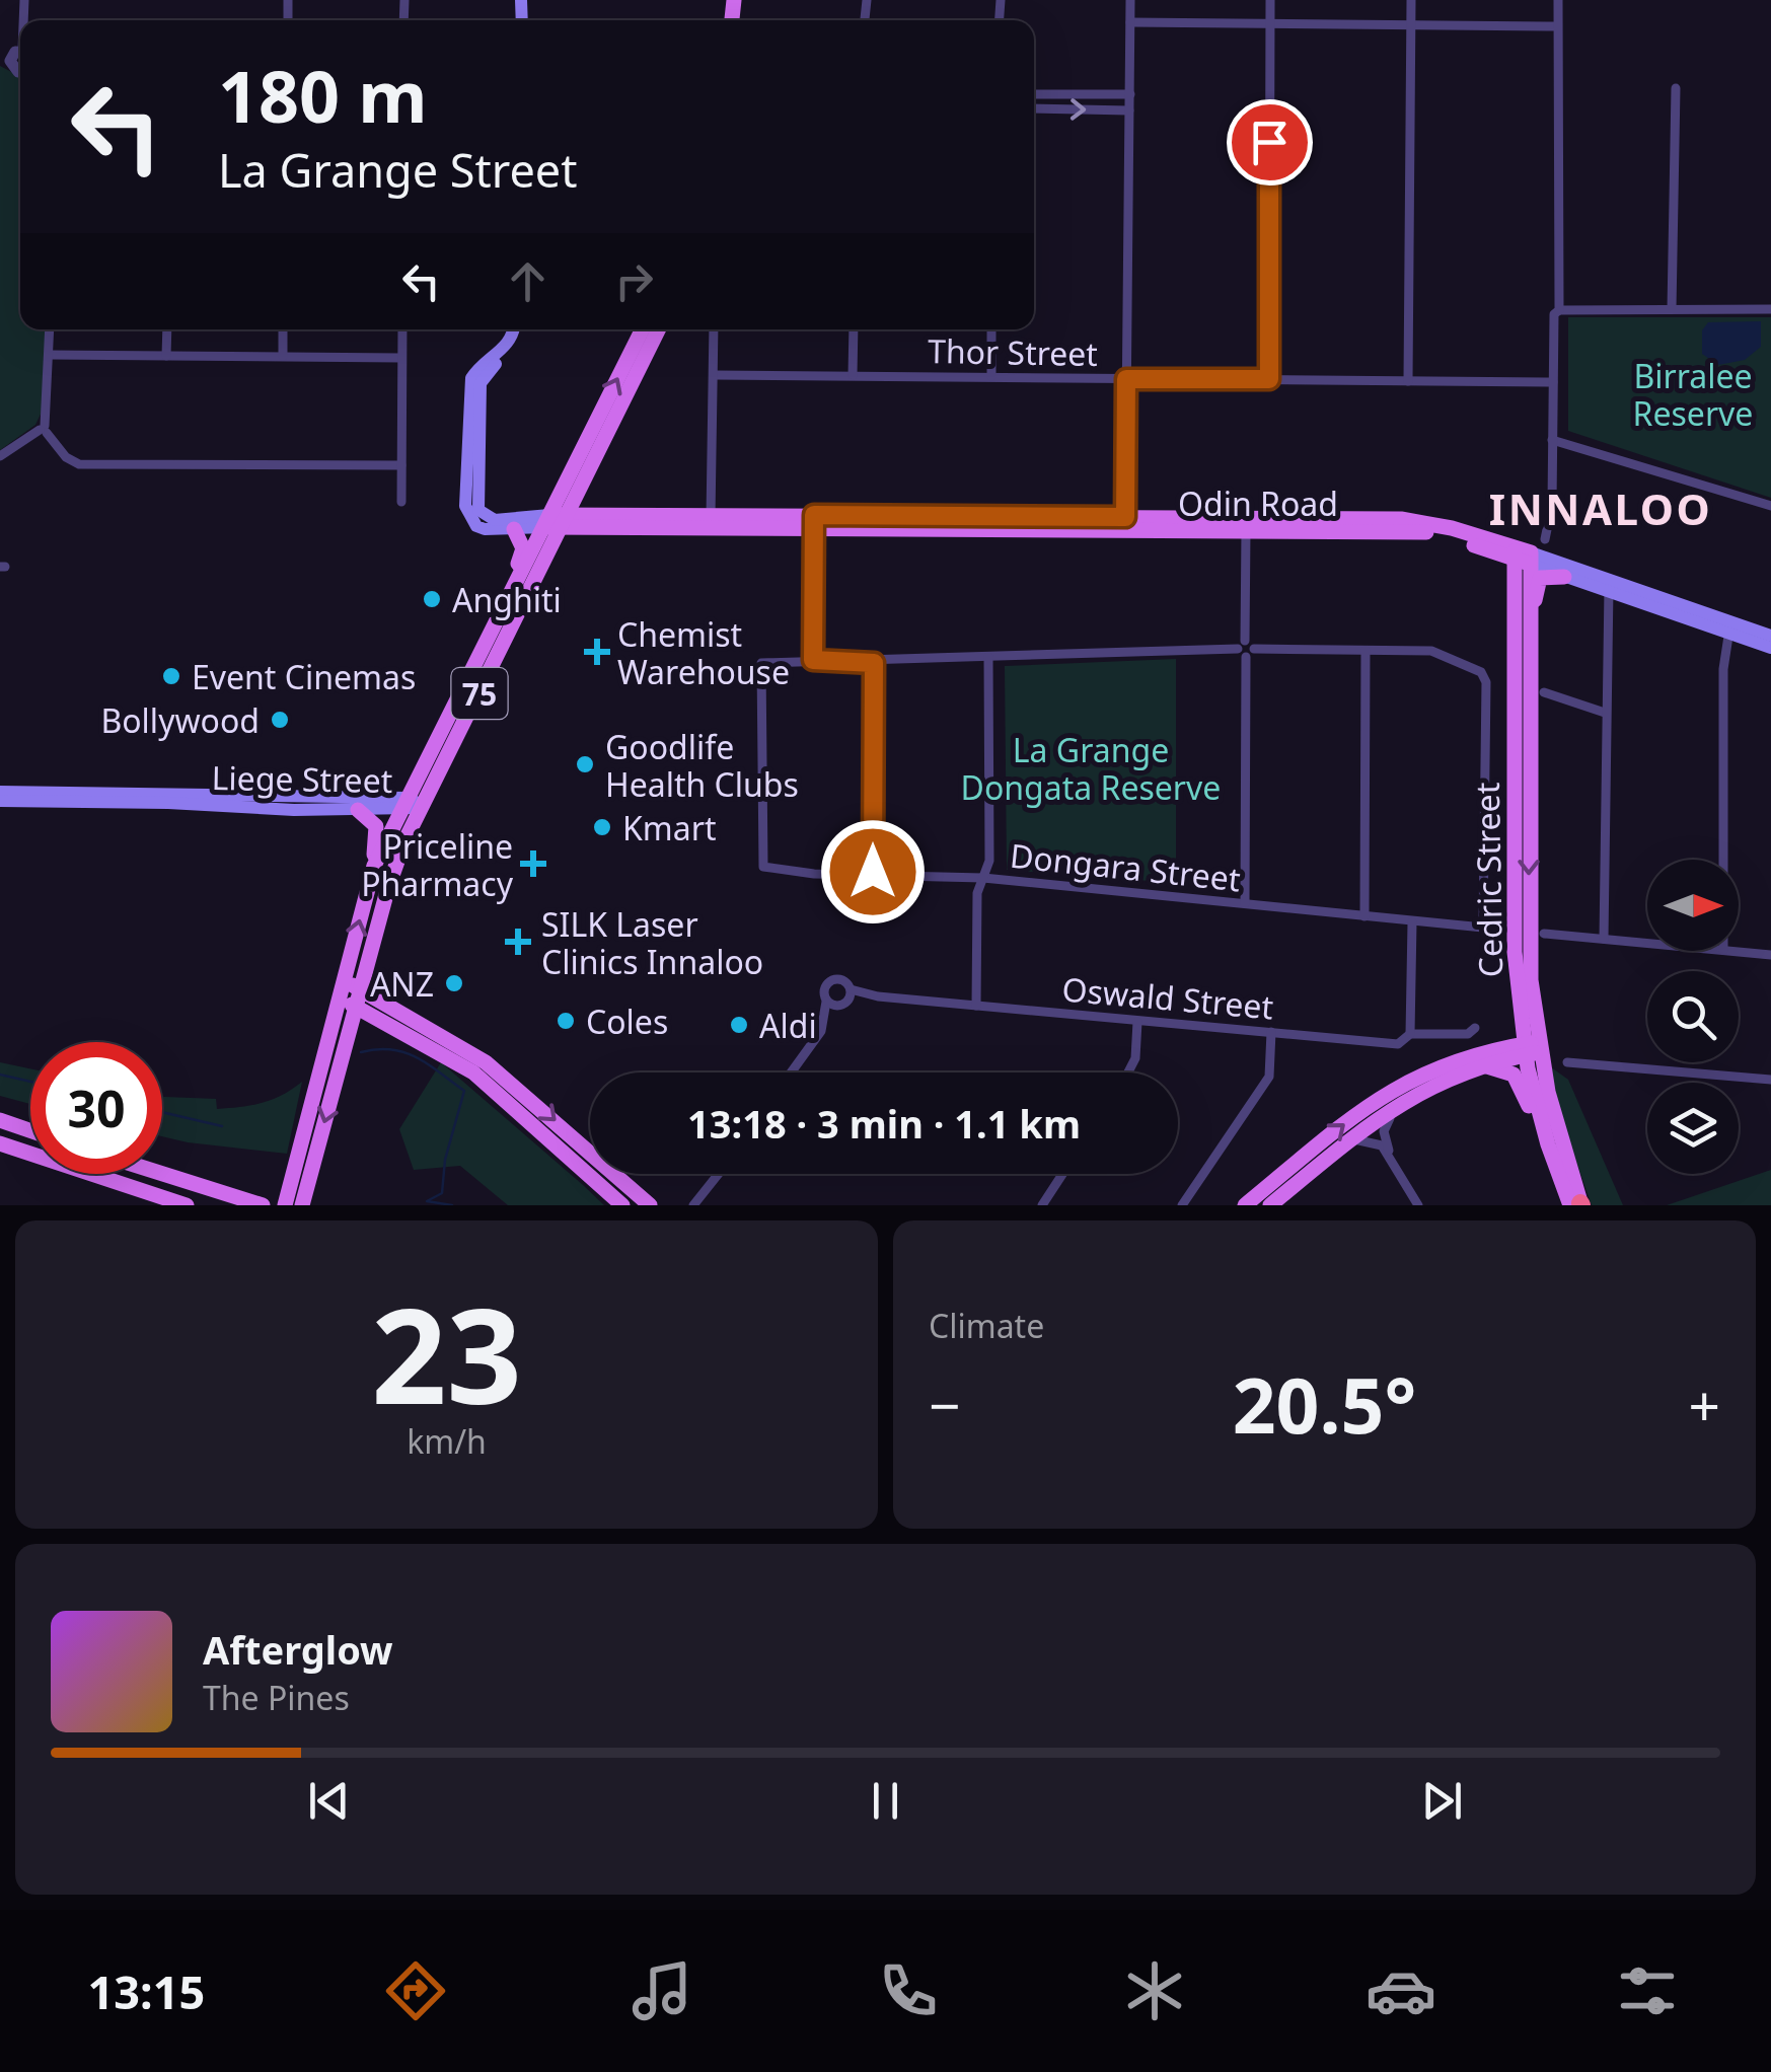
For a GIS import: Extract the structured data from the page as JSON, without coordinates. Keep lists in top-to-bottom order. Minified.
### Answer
{"streets":{"main road":["Odin Road","75","Liege Street","Cedric Street"],"street":["Thor Street","Dongara Street","Oswald Street"]},"crossings":[["Odin Road","75"],["Odin Road","Cedric Street"],["75","Liege Street"]],"districts":["INNALOO"],"parks":["Birralee Reserve","La Grange Dongata Reserve"],"places":{"other":["Anghiti","Event Cinemas","Bollywood","Goodlife Health Clubs","Kmart","ANZ","Coles","Aldi"],"health":["Chemist Warehouse","Priceline Pharmacy","SILK Laser Clinics Innaloo"]},"north":"right","page":{"turn":["180 m","La Grange Street"],"limit":"30","trip":"13:18 · 3 min · 1.1 km","tile":[["23","km/h"],"Climate"],"heat":["−","20.5°","+"],"song":["Afterglow","The Pines"],"tabs":"13:15"}}
